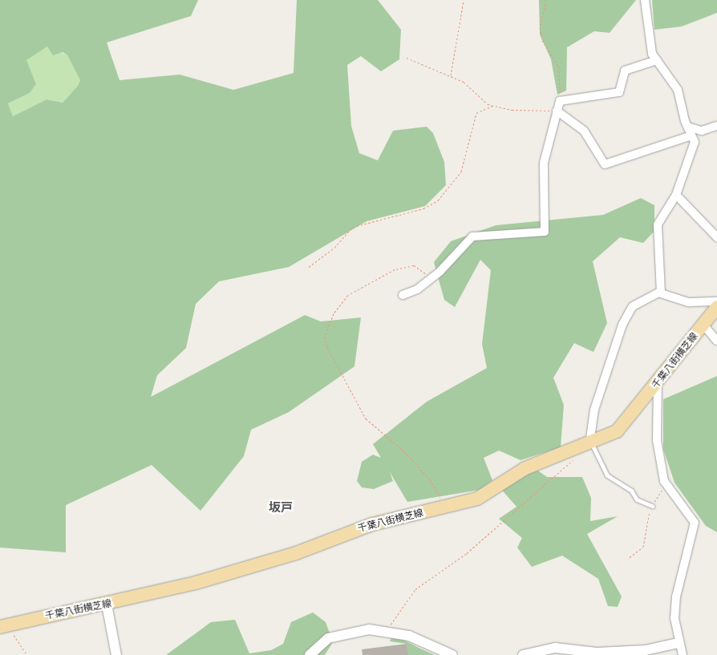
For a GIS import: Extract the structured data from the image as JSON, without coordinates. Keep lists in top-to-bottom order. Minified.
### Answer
{"streets":{"main road":["千葉八街横芝線"]},"districts":["坂戸"]}
